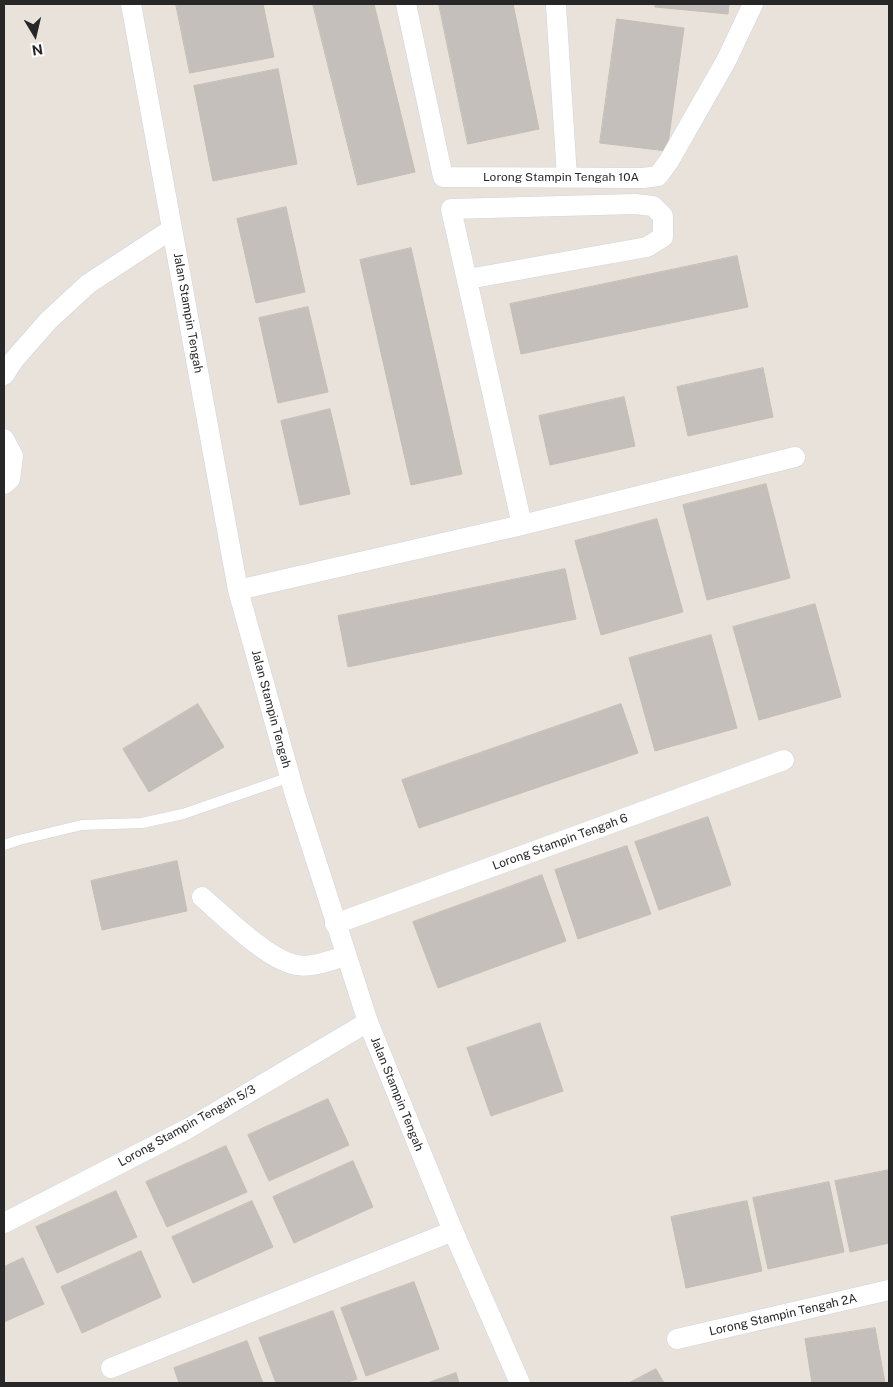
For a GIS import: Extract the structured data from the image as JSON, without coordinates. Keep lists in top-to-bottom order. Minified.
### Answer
{"streets":{"street":["Lorong Stampin Tengah 10A","Jalan Stampin Tengah","Lorong Stampin Tengah 6","Lorong Stampin Tengah 5/3","Lorong Stampin Tengah 2A"]},"crossings":[["Jalan Stampin Tengah","Lorong Stampin Tengah 6"],["Jalan Stampin Tengah","Lorong Stampin Tengah 5/3"]],"north":"bottom"}
